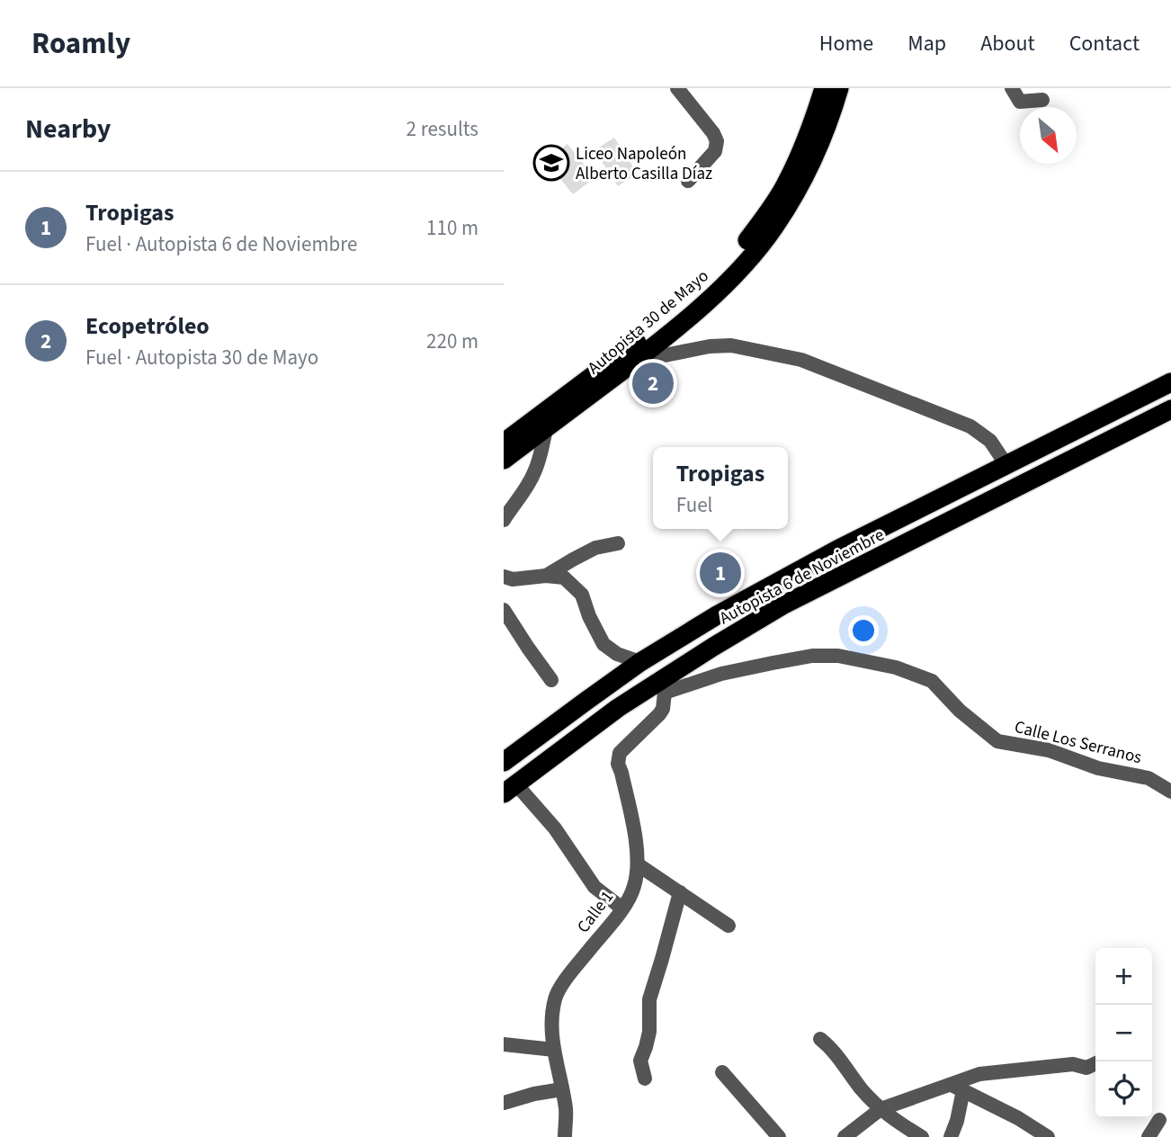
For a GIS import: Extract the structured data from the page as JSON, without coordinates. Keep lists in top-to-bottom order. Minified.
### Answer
{"streets":{"highway":["Autopista 30 de Mayo","Autopista 6 de Noviembre"],"street":["Calle Los Serranos","Calle 1"]},"crossings":[["Autopista 6 de Noviembre","Calle Los Serranos"],["Autopista 6 de Noviembre","Calle 1"],["Calle Los Serranos","Calle 1"]],"places":{"school or university":["Liceo Napoleón Alberto Casilla Díaz"]},"north":"bottom right","page":{"header":"Roamly","nav":["Home","Map","About","Contact"],"heading":["Nearby","2 results"],"list":[{"mark":"1","name":"Tropigas","note":"Fuel · Autopista 6 de Noviembre","value":"110 m"},{"mark":"2","name":"Ecopetróleo","note":"Fuel · Autopista 30 de Mayo","value":"220 m"}],"pins":["2","1"],"popup":["Tropigas","Fuel"],"map_buttons":["+","−"]}}
